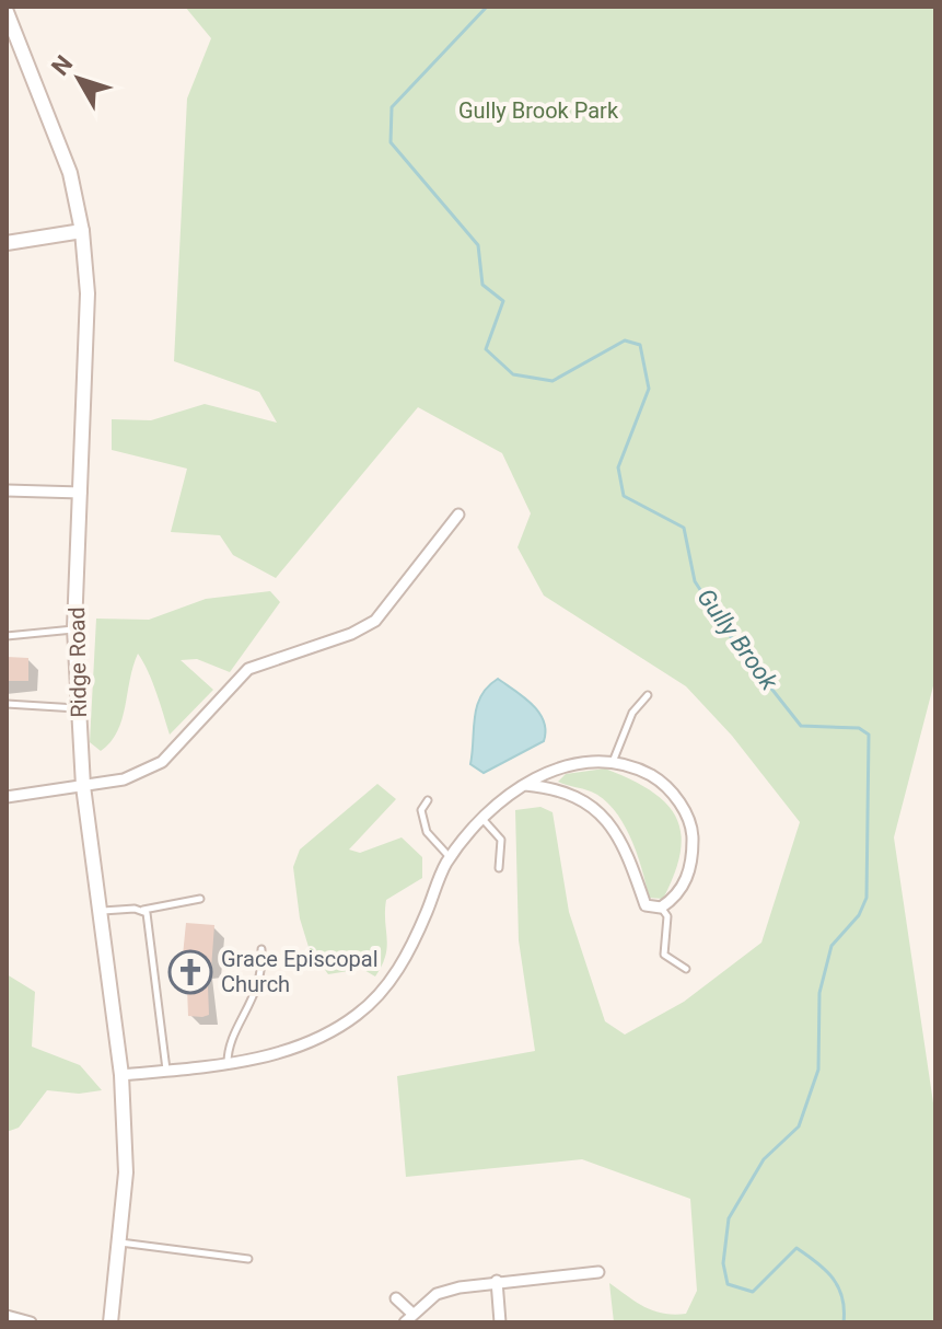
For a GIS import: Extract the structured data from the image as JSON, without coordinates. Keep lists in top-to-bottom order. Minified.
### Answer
{"streets":{"main road":["Ridge Road"]},"water":["Gully Brook"],"parks":["Gully Brook Park"],"places":{"church":["Grace Episcopal Church"]},"north":"top left"}
